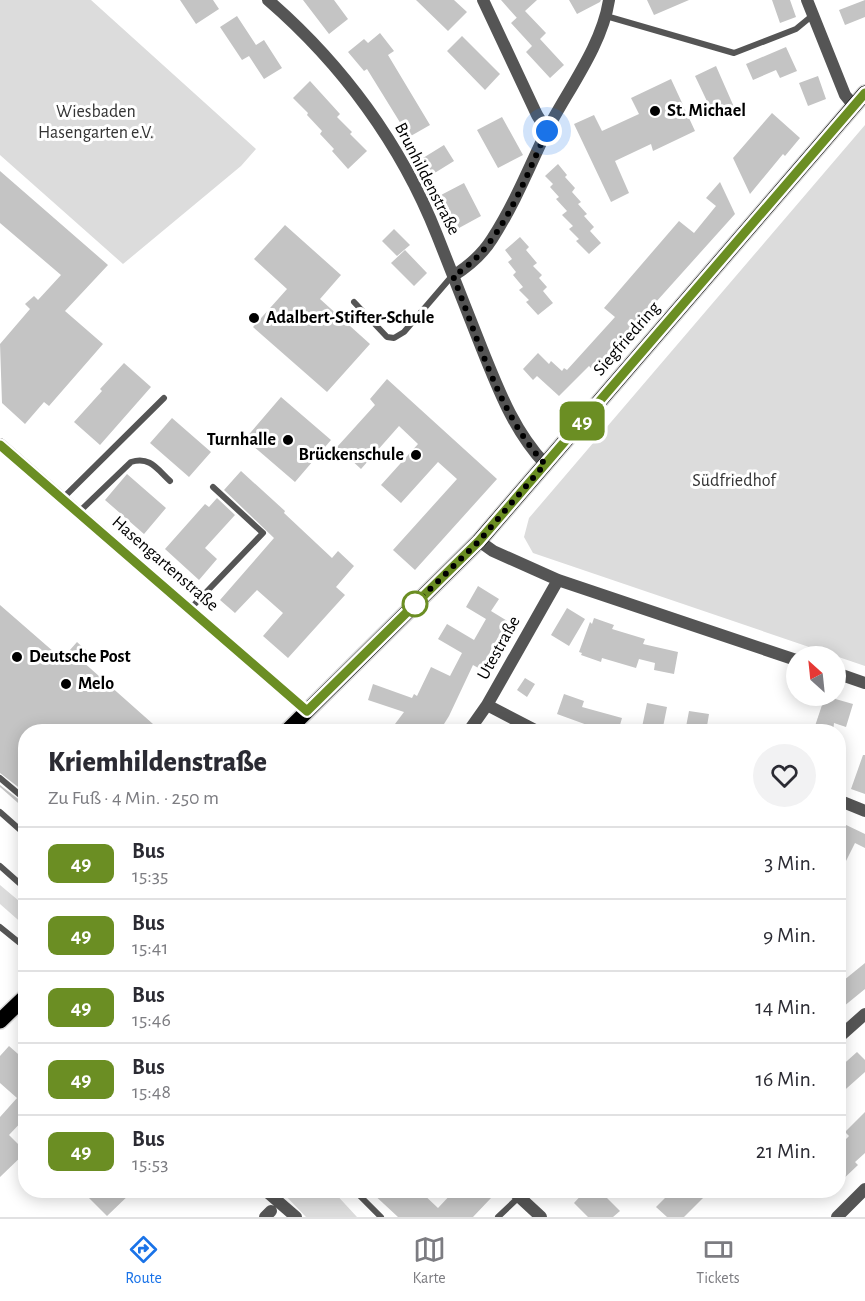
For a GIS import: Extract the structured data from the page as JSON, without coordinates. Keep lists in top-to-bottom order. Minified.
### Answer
{"streets":{"main road":["Siegfriedring"],"street":["Brunhildenstraße","Hasengartenstraße","Utestraße"]},"crossings":[["Brunhildenstraße","Siegfriedring"],["Siegfriedring","Hasengartenstraße"]],"parks":["Wiesbaden Hasengarten e.V.","Südfriedhof"],"places":["St. Michael","Adalbert-Stifter-Schule","Turnhalle","Brückenschule","Deutsche Post","Melo"],"lines":["bus line 49"],"north":"top left","page":{"on_map":"49","heading":["Kriemhildenstraße","Zu Fuß · 4 Min. · 250 m"],"list":[{"mark":"49","name":"Bus","note":"15:35","value":"3 Min."},{"mark":"49","name":"Bus","note":"15:41","value":"9 Min."},{"mark":"49","name":"Bus","note":"15:46","value":"14 Min."},{"mark":"49","name":"Bus","note":"15:48","value":"16 Min."},{"mark":"49","name":"Bus","note":"15:53","value":"21 Min."}],"tabs":["Route","Karte","Tickets"]}}
